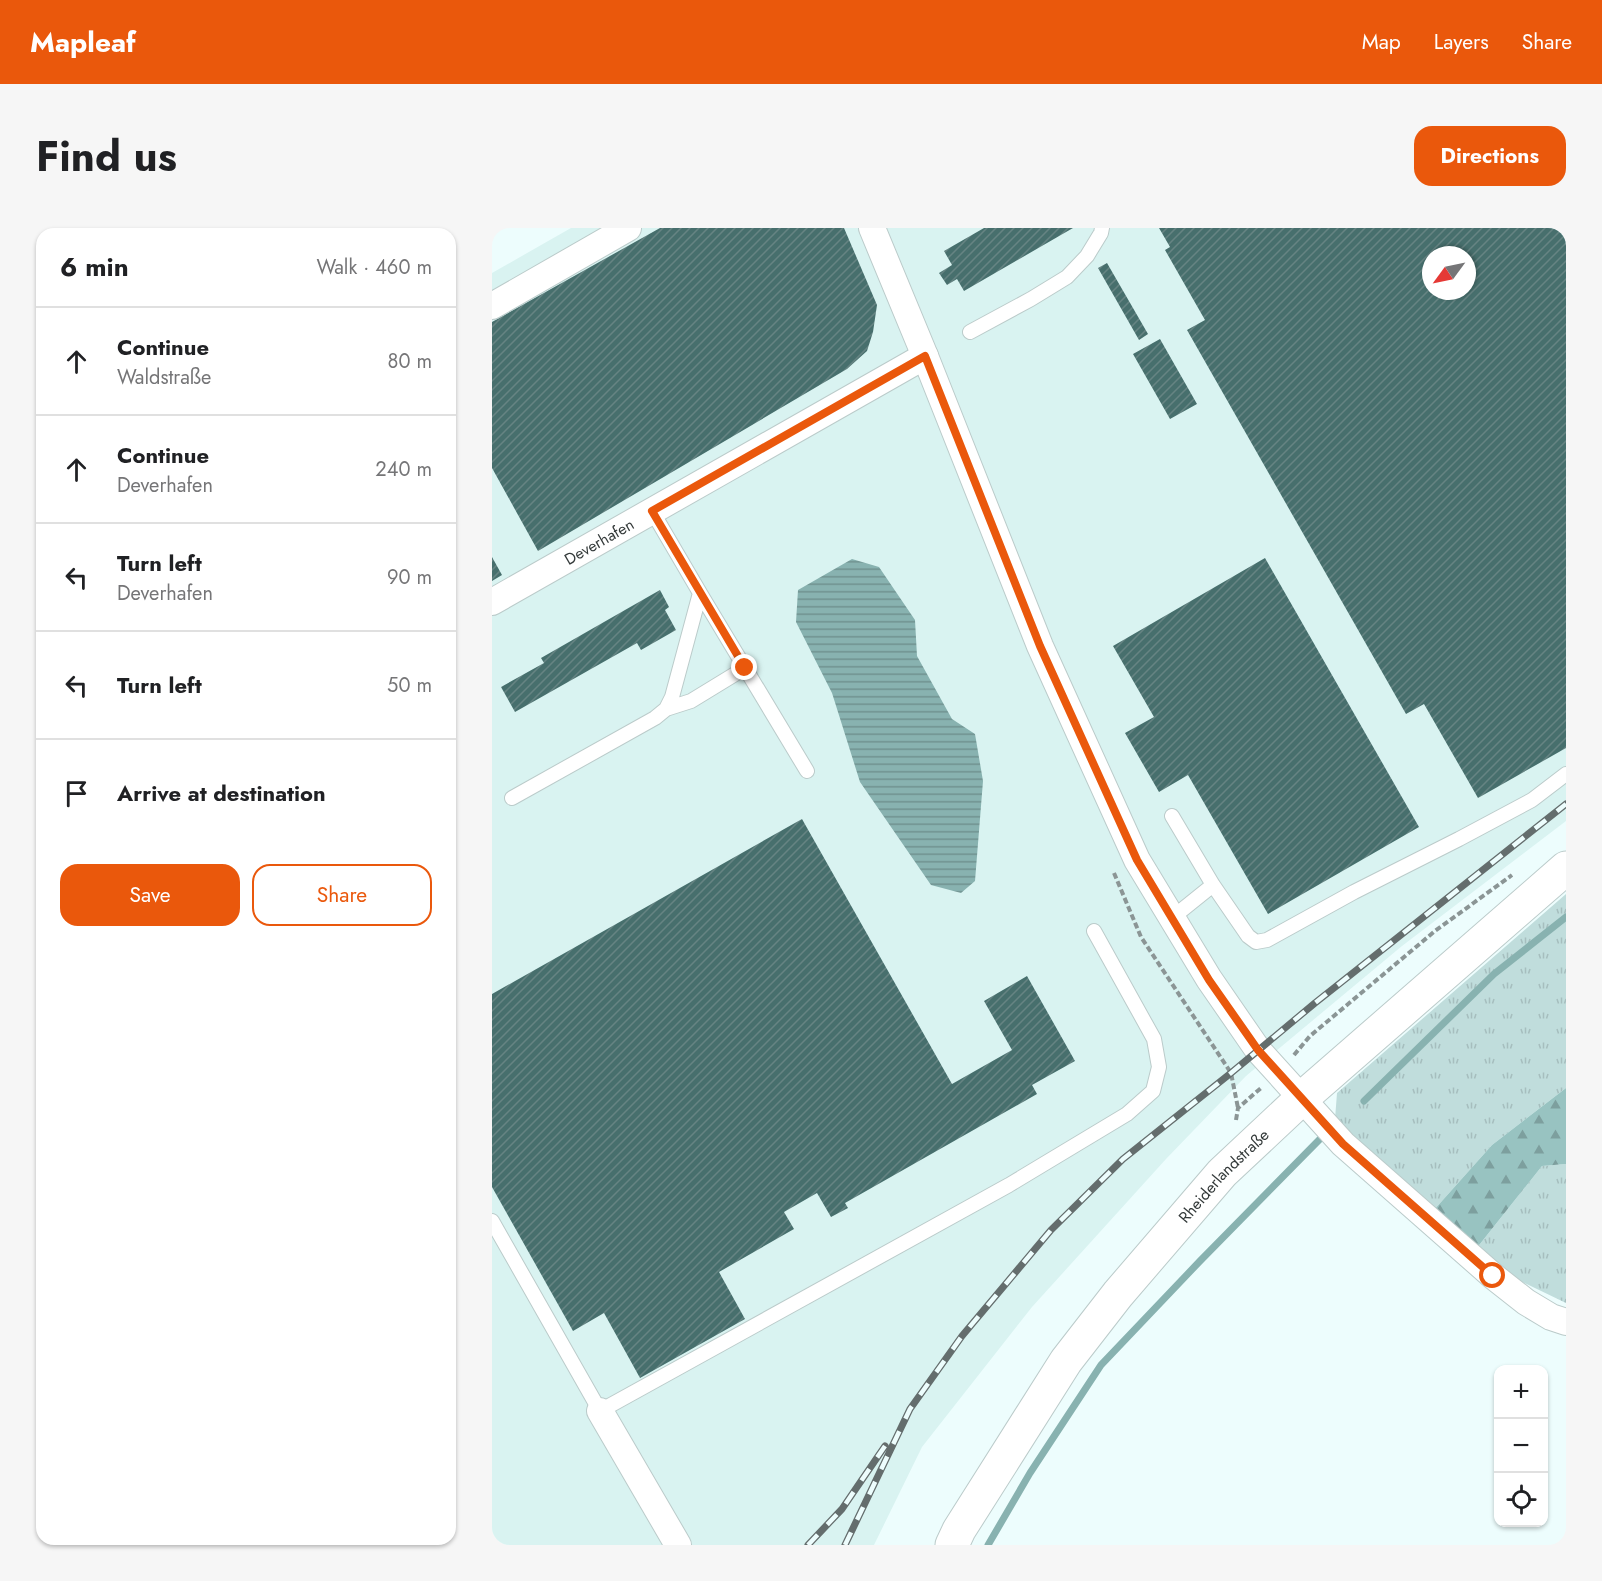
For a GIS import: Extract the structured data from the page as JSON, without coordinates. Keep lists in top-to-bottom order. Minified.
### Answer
{"streets":{"main road":["Rheiderlandstraße"],"street":["Deverhafen"]},"north":"bottom left","page":{"header":"Mapleaf","nav":["Map","Layers","Share"],"title":"Find us","buttons":["Directions",["Save","Share"]],"heading":["6 min","Walk · 460 m"],"list":[["Continue","Waldstraße","80 m"],["Continue","Deverhafen","240 m"],["Turn left","Deverhafen","90 m"],["Turn left","50 m"],"Arrive at destination"],"map_buttons":["+","−"]}}
